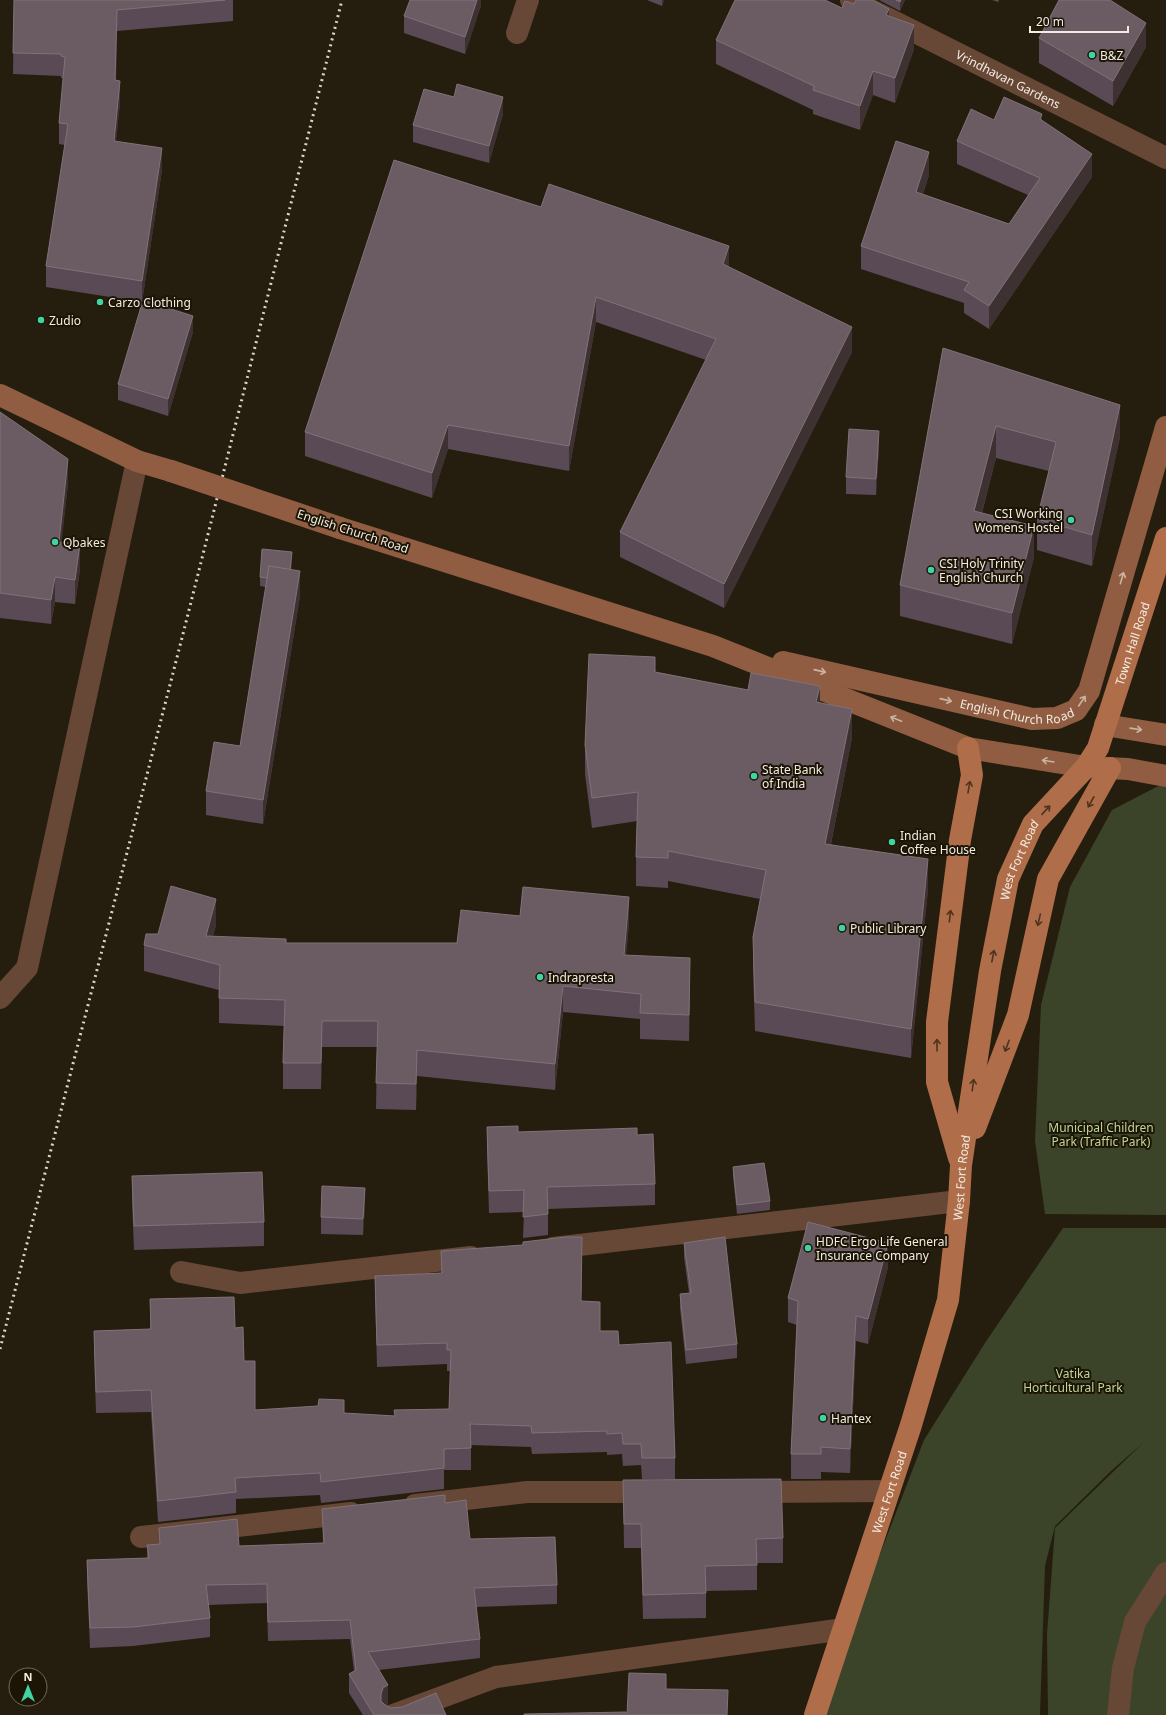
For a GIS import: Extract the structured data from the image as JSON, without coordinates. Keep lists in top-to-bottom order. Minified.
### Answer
{"streets":{"main road":["English Church Road","Town Hall Road","West Fort Road"],"street":["Vrindhavan Gardens"]},"crossings":[["English Church Road","West Fort Road"],["Town Hall Road","West Fort Road"]],"parks":["Municipal Children Park (Traffic Park)","Vatika Horticultural Park"],"places":["B&Z","Carzo Clothing","Zudio","CSI Working Womens Hostel","Qbakes","CSI Holy Trinity English Church","State Bank of India","Indian Coffee House","Public Library","Indrapresta","HDFC Ergo Life General Insurance Company","Hantex"],"scale_bar":"20 m","north":"top"}
